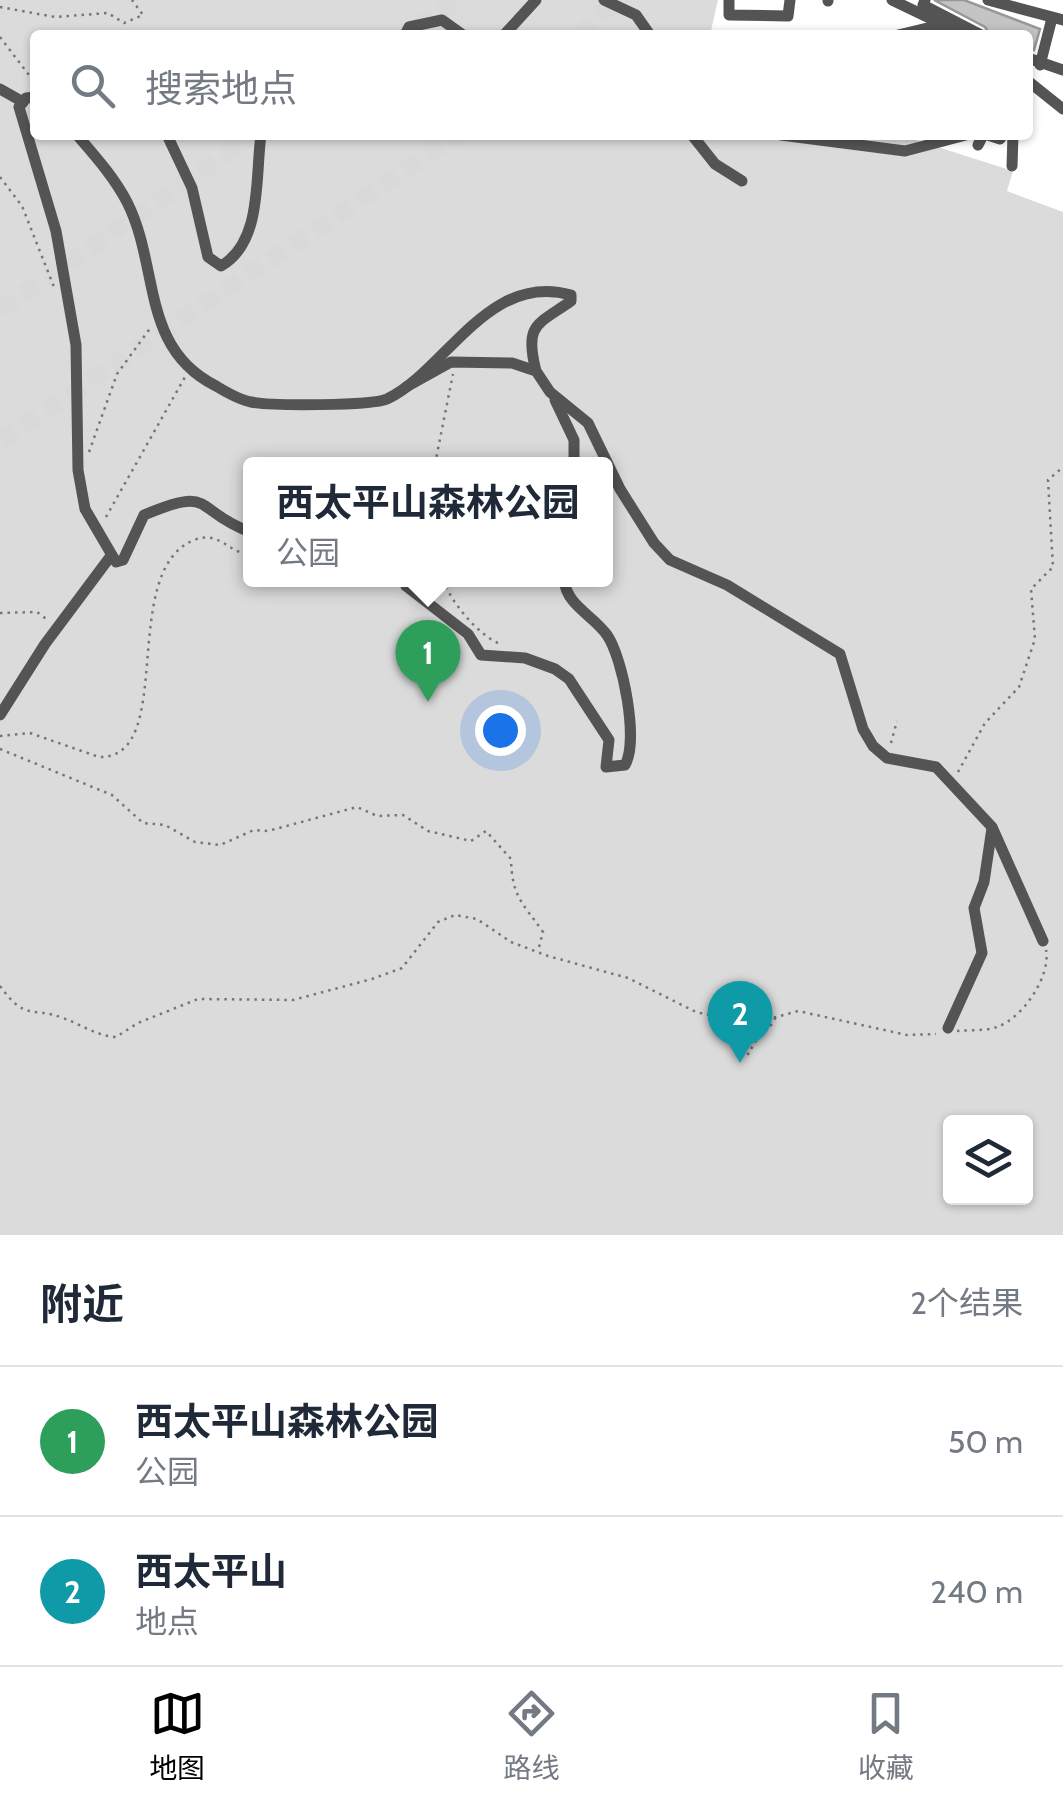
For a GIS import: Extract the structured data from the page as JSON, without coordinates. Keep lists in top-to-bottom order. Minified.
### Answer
{"page":{"search":"搜索地点","popup":["西太平山森林公园","公园"],"pins":["1","2"],"heading":["附近","2个结果"],"list":[{"mark":"1","name":"西太平山森林公园","note":"公园","value":"50 m"},{"mark":"2","name":"西太平山","note":"地点","value":"240 m"}],"nav":["地图","路线","收藏"]}}
